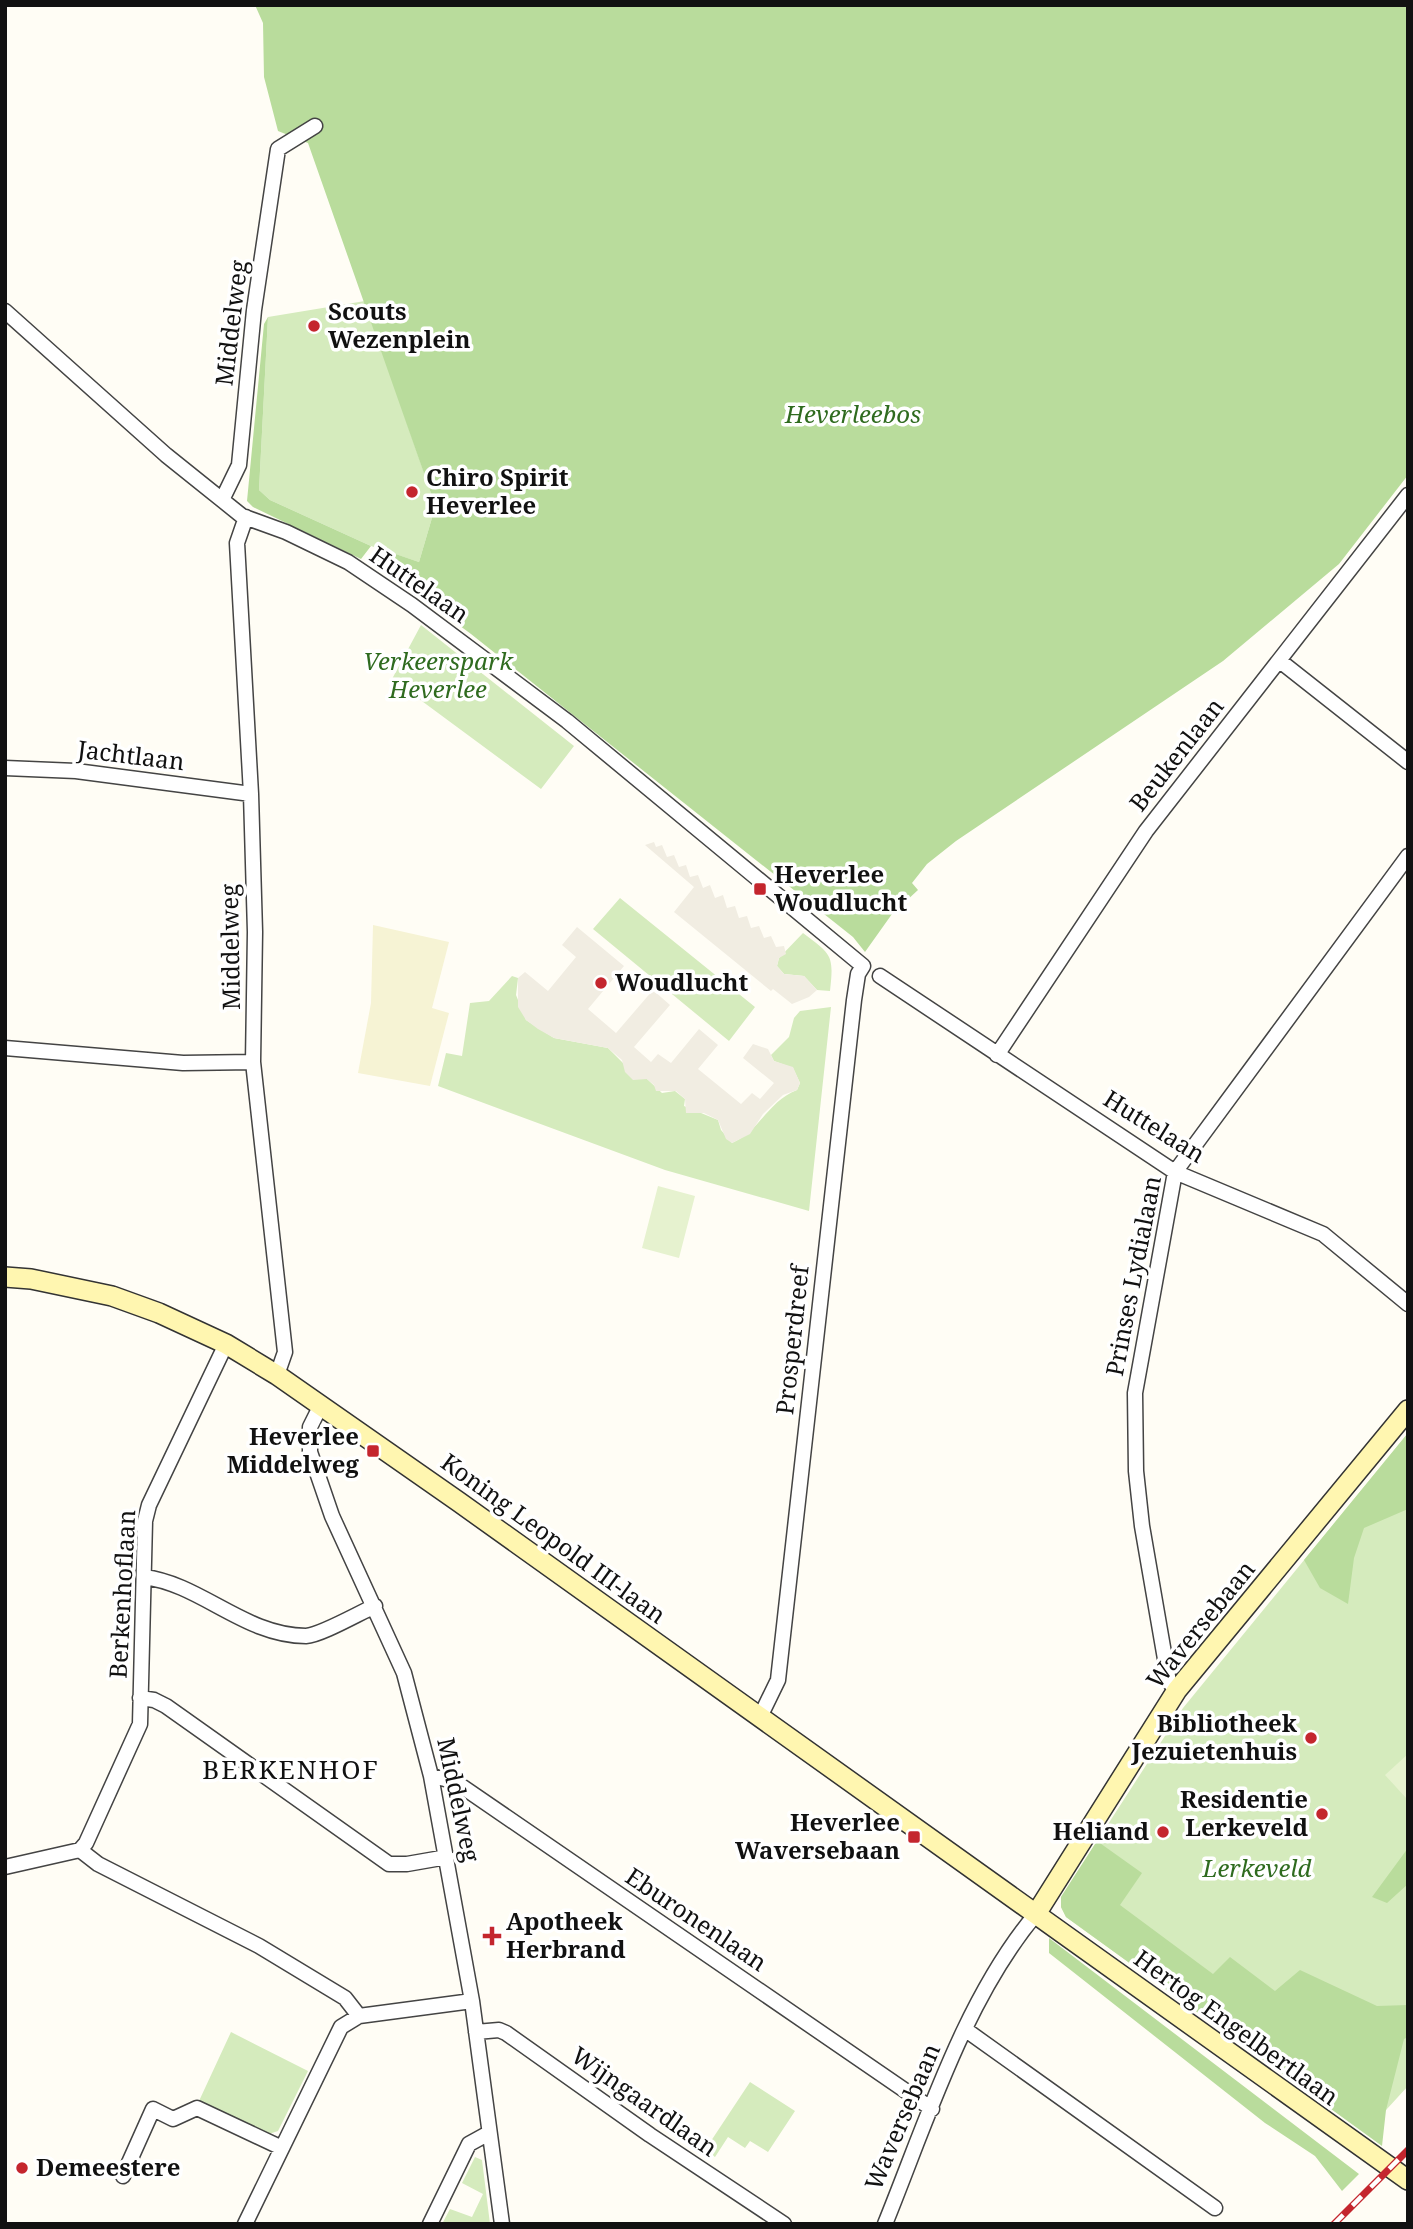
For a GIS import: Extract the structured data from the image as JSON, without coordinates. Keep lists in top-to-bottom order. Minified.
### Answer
{"streets":{"street":["Middelweg","Huttelaan","Beukenlaan","Jachtlaan","Prinses Lydialaan","Prosperdreef","Koning Leopold III-laan","Berkenhoflaan","Waversebaan","Eburonenlaan","Hertog Engelbertlaan","Wijngaardlaan"]},"crossings":[["Middelweg","Huttelaan"],["Middelweg","Jachtlaan"],["Middelweg","Koning Leopold III-laan"],["Middelweg","Eburonenlaan"],["Middelweg","Wijngaardlaan"],["Huttelaan","Beukenlaan"],["Huttelaan","Prinses Lydialaan"],["Huttelaan","Prosperdreef"],["Prinses Lydialaan","Waversebaan"],["Prosperdreef","Koning Leopold III-laan"],["Koning Leopold III-laan","Berkenhoflaan"],["Koning Leopold III-laan","Waversebaan"],["Koning Leopold III-laan","Hertog Engelbertlaan"],["Waversebaan","Eburonenlaan"],["Waversebaan","Hertog Engelbertlaan"]],"districts":["BERKENHOF"],"parks":["Heverleebos","Verkeerspark Heverlee","Lerkeveld"],"places":{"other":["Scouts Wezenplein","Chiro Spirit Heverlee","Woudlucht","Bibliotheek Jezuietenhuis","Residentie Lerkeveld","Heliand","Demeestere"],"transit":["Heverlee Woudlucht","Heverlee Middelweg","Heverlee Waversebaan"],"health":["Apotheek Herbrand"]}}
